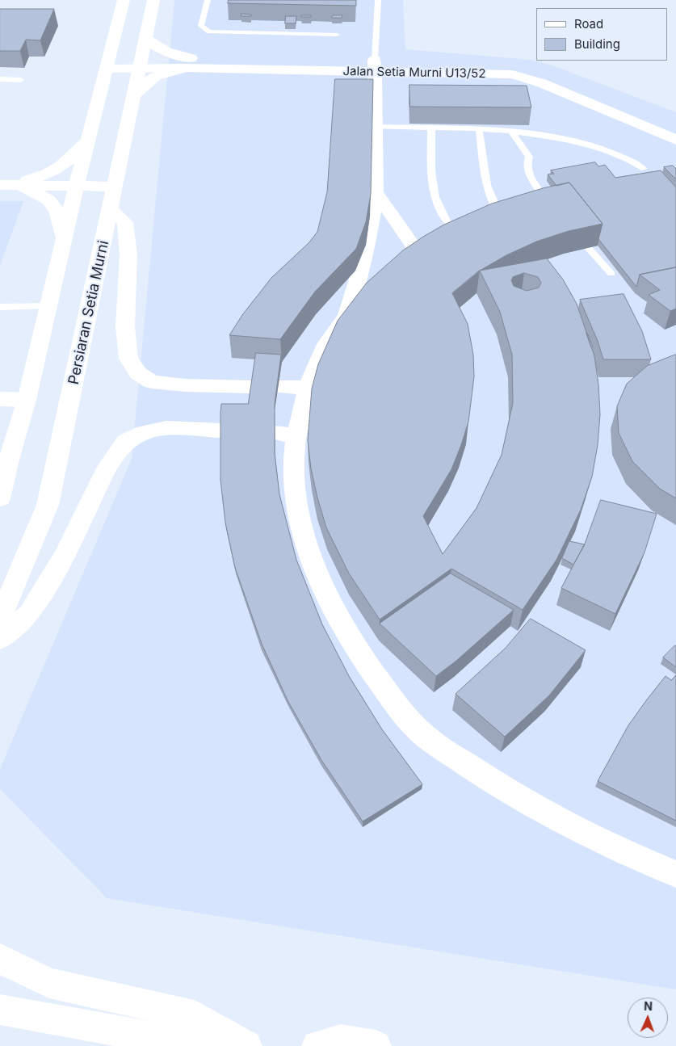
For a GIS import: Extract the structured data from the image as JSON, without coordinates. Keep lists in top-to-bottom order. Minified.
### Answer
{"streets":{"main road":["Jalan Setia Murni U13/52","Persiaran Setia Murni"]},"crossings":[["Jalan Setia Murni U13/52","Persiaran Setia Murni"]],"legend":["Road","Building"],"north":"top"}
